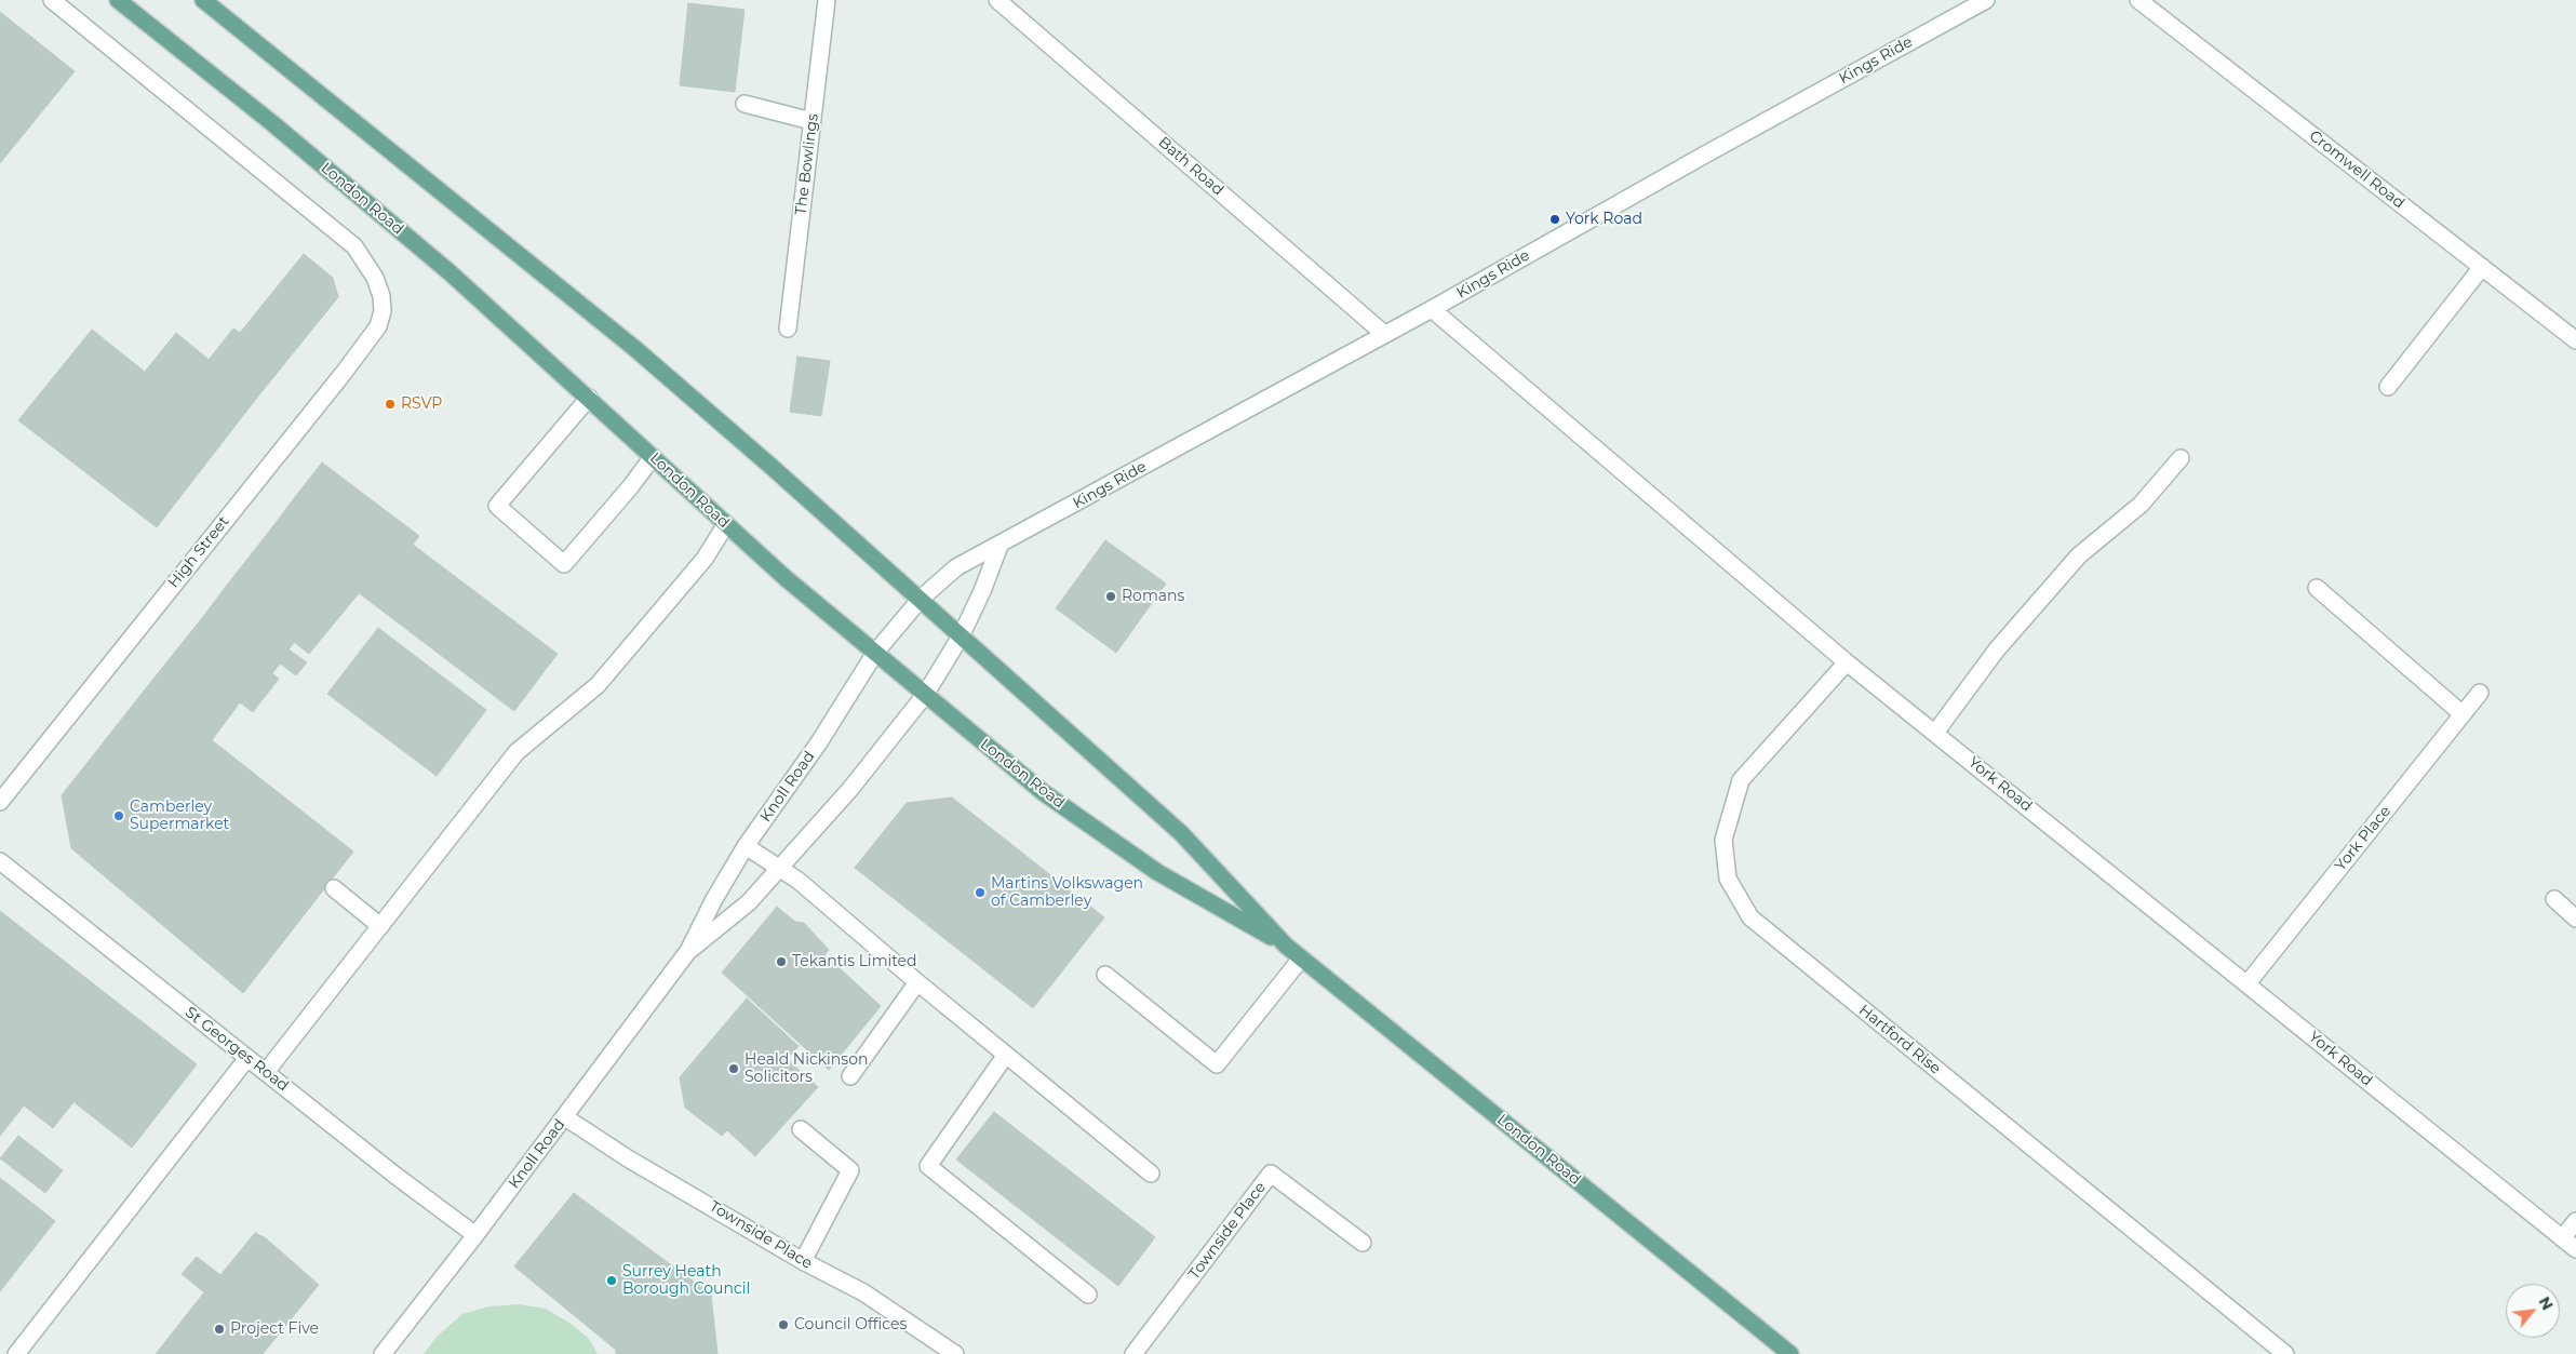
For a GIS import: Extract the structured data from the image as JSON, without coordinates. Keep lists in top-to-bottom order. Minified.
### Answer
{"streets":{"main road":["London Road"],"street":["Kings Ride","The Bowlings","Bath Road","Cromwell Road","High Street","York Road","Knoll Road","York Place","Hartford Rise","St Georges Road","Townside Place"]},"crossings":[["Kings Ride","Bath Road"],["Kings Ride","London Road"],["Kings Ride","York Road"],["Kings Ride","Knoll Road"],["London Road","Knoll Road"],["York Road","York Place"],["York Road","Hartford Rise"],["Knoll Road","St Georges Road"],["Knoll Road","Townside Place"]],"places":["York Road","RSVP","Romans","Camberley Supermarket","Martins Volkswagen of Camberley","Tekantis Limited","Heald Nickinson Solicitors","Surrey Heath Borough Council","Council Offices","Project Five"],"north":"top right"}
